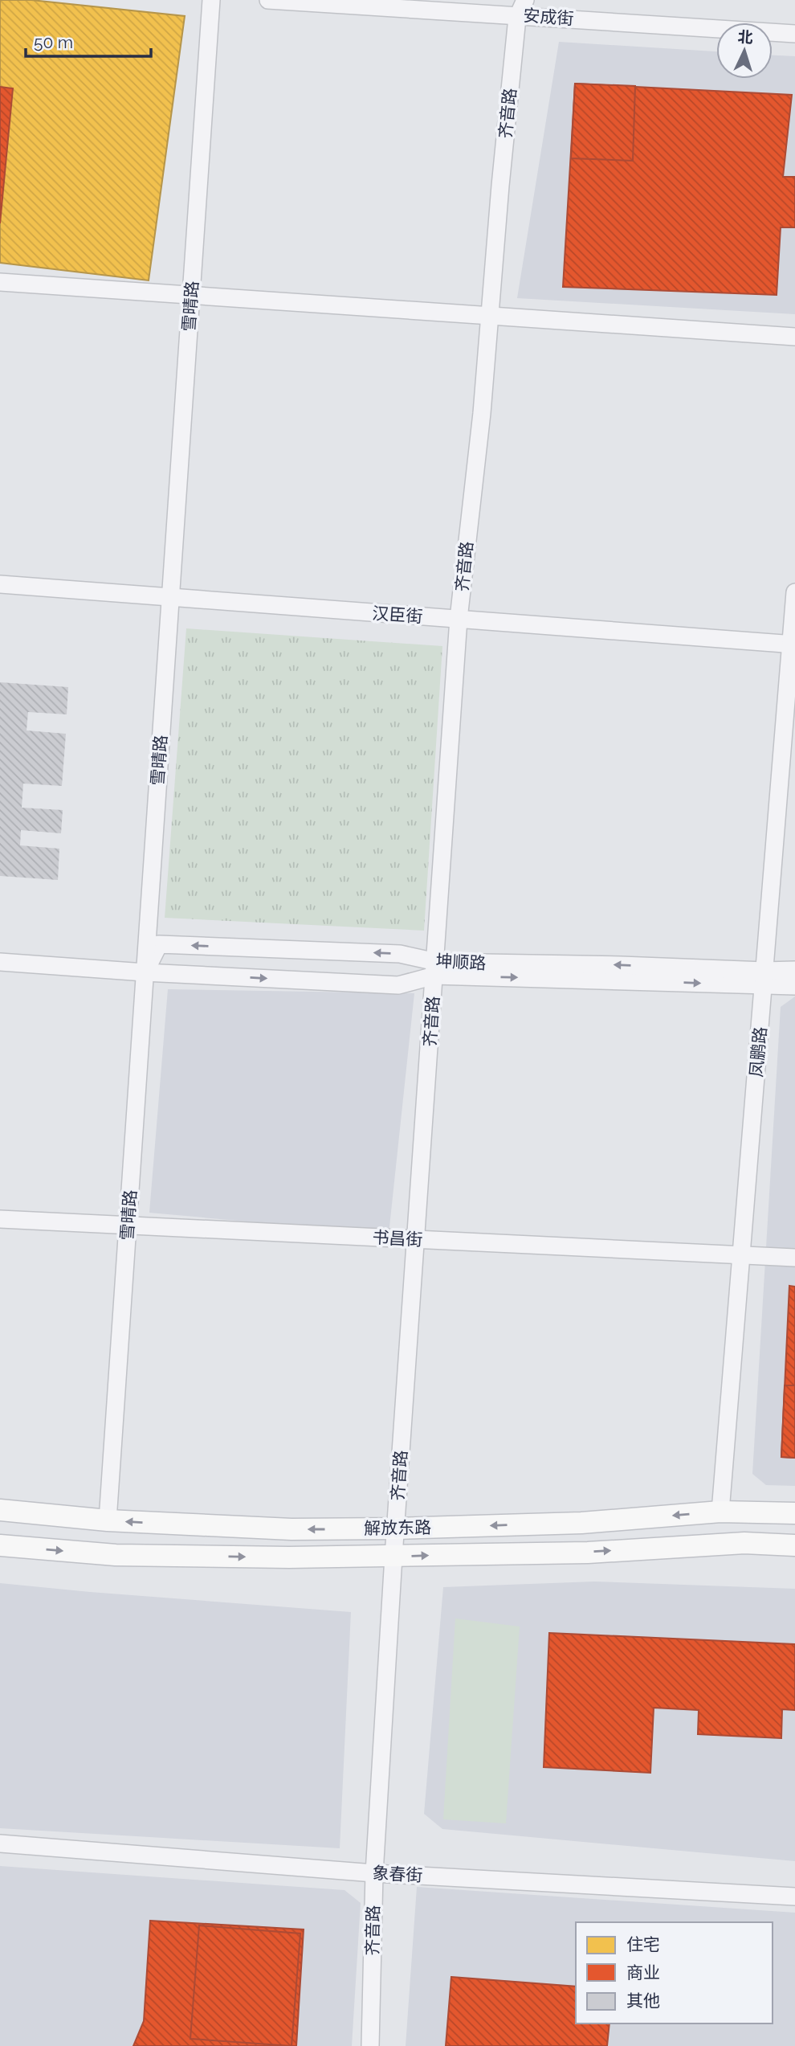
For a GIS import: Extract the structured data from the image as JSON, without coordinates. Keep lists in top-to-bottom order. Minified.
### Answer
{"streets":{"main road":["解放东路"],"street":["安成街","齐音路","雪晴路","汉臣街","坤顺路","凤鹏路","书昌街","象春街"]},"crossings":[["安成街","齐音路"],["齐音路","汉臣街"],["齐音路","坤顺路"],["齐音路","书昌街"],["齐音路","解放东路"],["齐音路","象春街"],["雪晴路","汉臣街"],["雪晴路","坤顺路"],["雪晴路","书昌街"],["雪晴路","解放东路"],["汉臣街","凤鹏路"],["坤顺路","凤鹏路"],["凤鹏路","书昌街"],["凤鹏路","解放东路"]],"legend":["住宅","商业","其他"],"scale_bar":"50 m","north":"top"}
